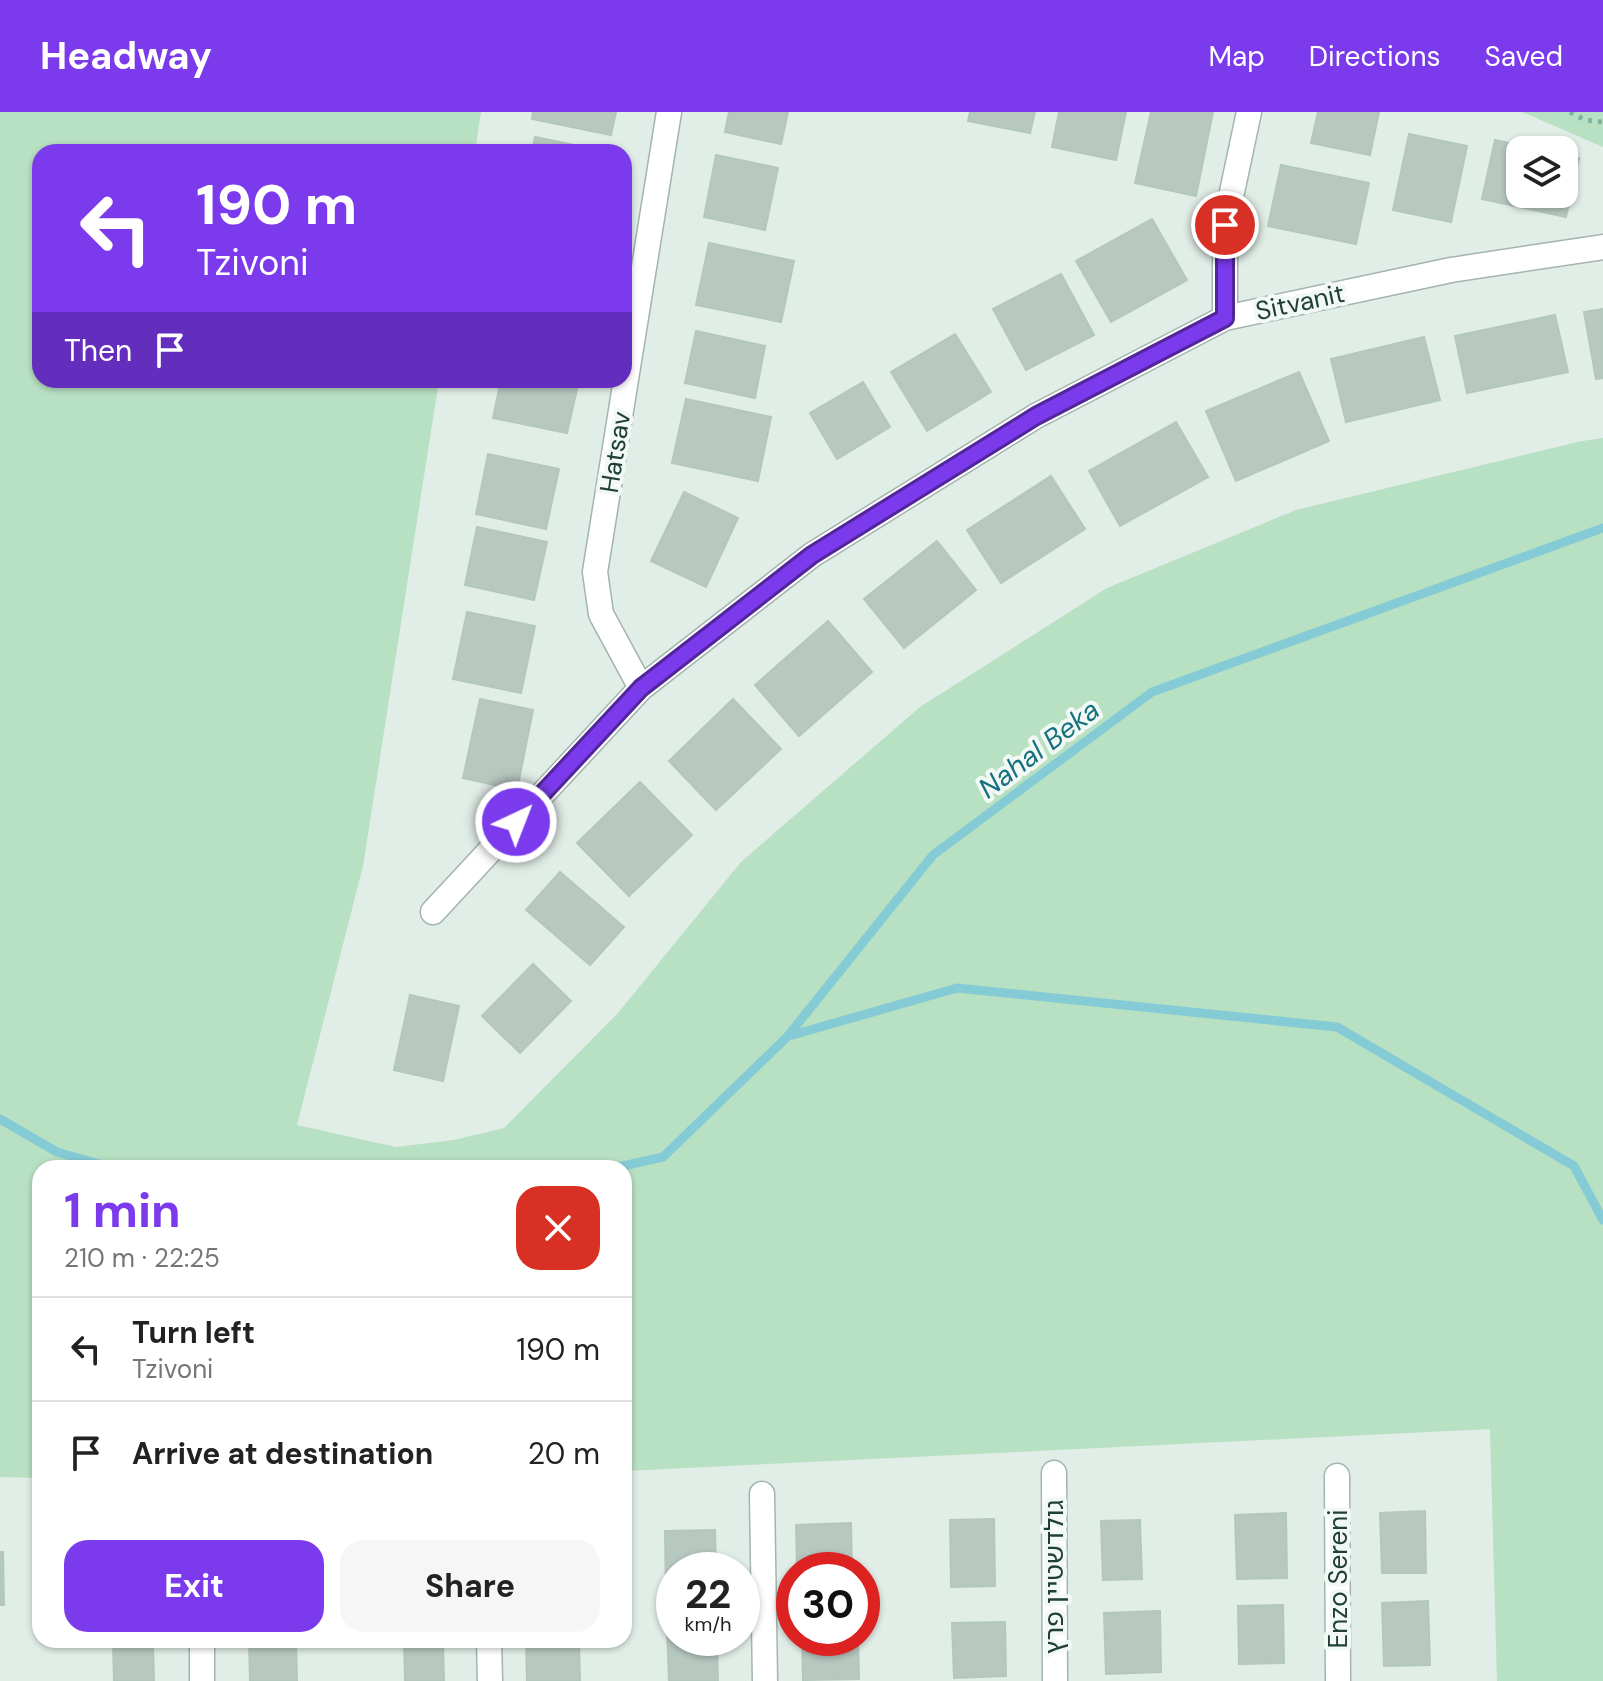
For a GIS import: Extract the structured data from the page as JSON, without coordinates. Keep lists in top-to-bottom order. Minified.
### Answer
{"streets":{"street":["Sitvanit","Hatsav","גולדשטיין פרץ","Enzo Sereni"]},"crossings":[["Sitvanit","Hatsav"]],"water":["Nahal Beka"],"page":{"header":"Headway","nav":["Map","Directions","Saved"],"turn":["190 m","Tzivoni"],"then":"Then","heading":["1 min","210 m · 22:25"],"list":[{"name":"Turn left","note":"Tzivoni","value":"190 m"},{"name":"Arrive at destination","value":"20 m"}],"buttons":["Exit","Share"],"speed":"22 km/h","limit":"30"}}
